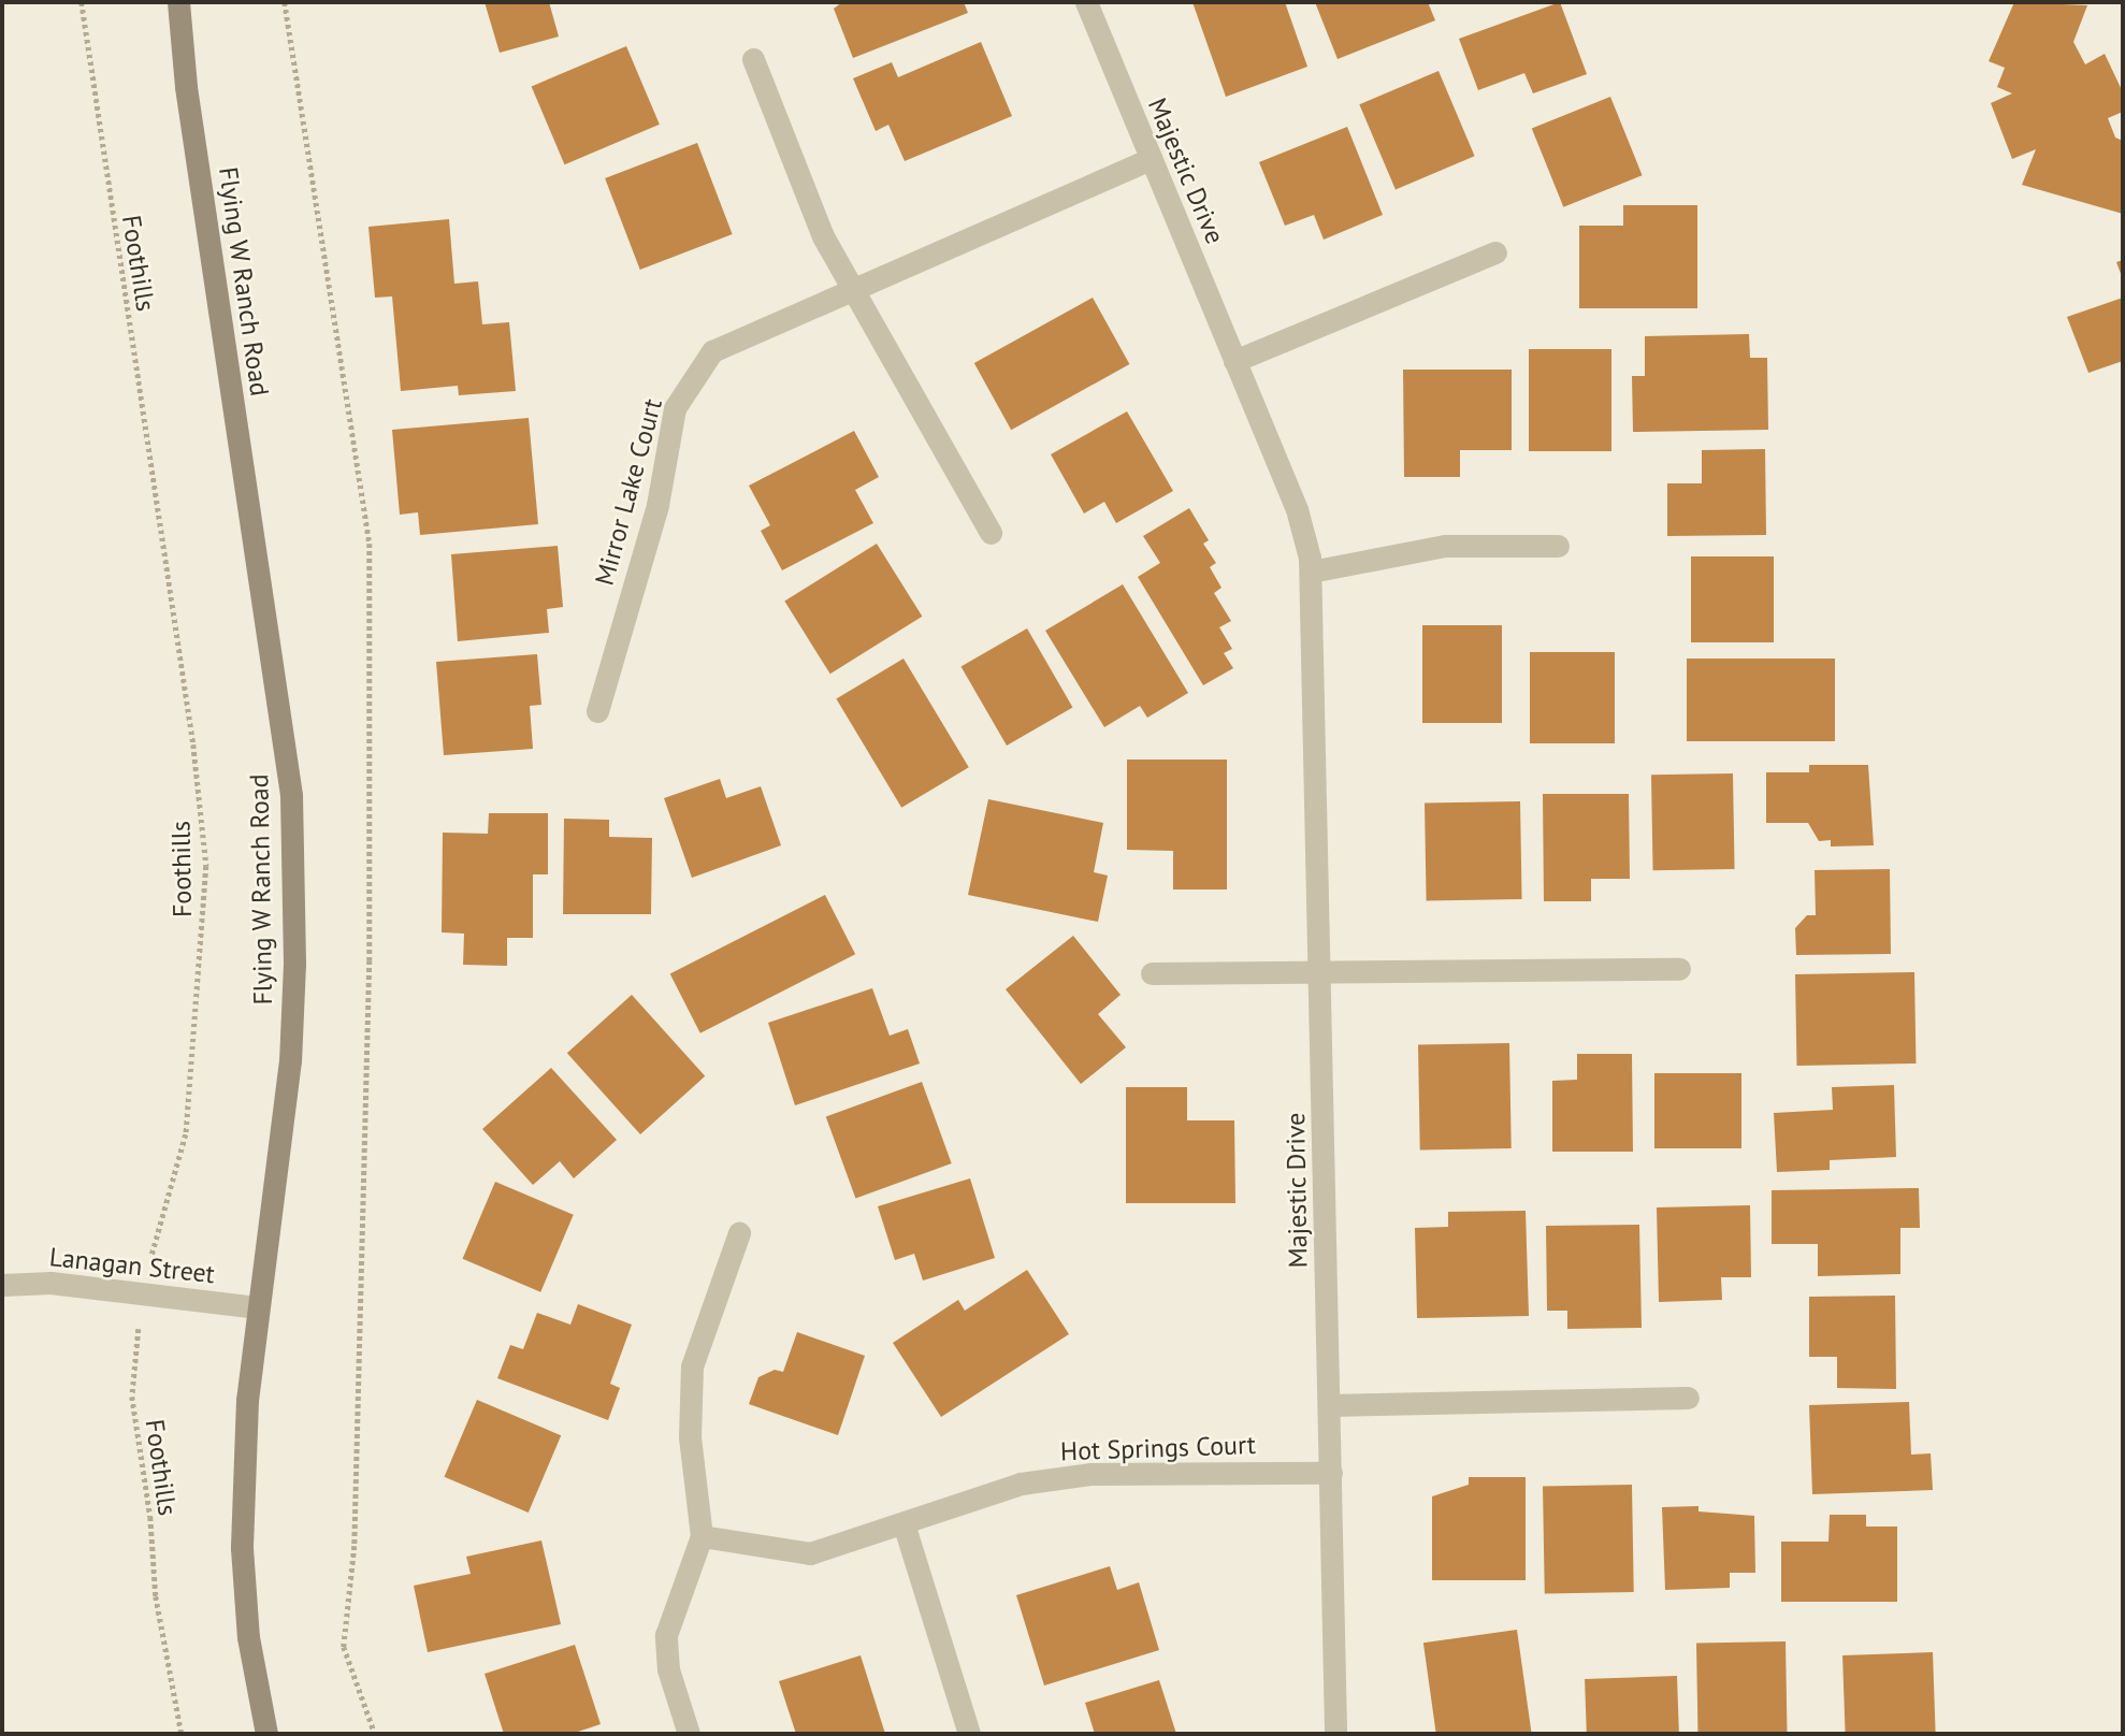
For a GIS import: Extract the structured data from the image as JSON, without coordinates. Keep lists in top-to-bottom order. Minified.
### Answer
{"streets":{"street":["Majestic Drive","Flying W Ranch Road","Mirror Lake Court","Lanagan Street","Hot Springs Court"],"path":["Foothills"]},"crossings":[["Majestic Drive","Mirror Lake Court"],["Majestic Drive","Hot Springs Court"],["Foothills","Lanagan Street"],["Flying W Ranch Road","Lanagan Street"]]}
